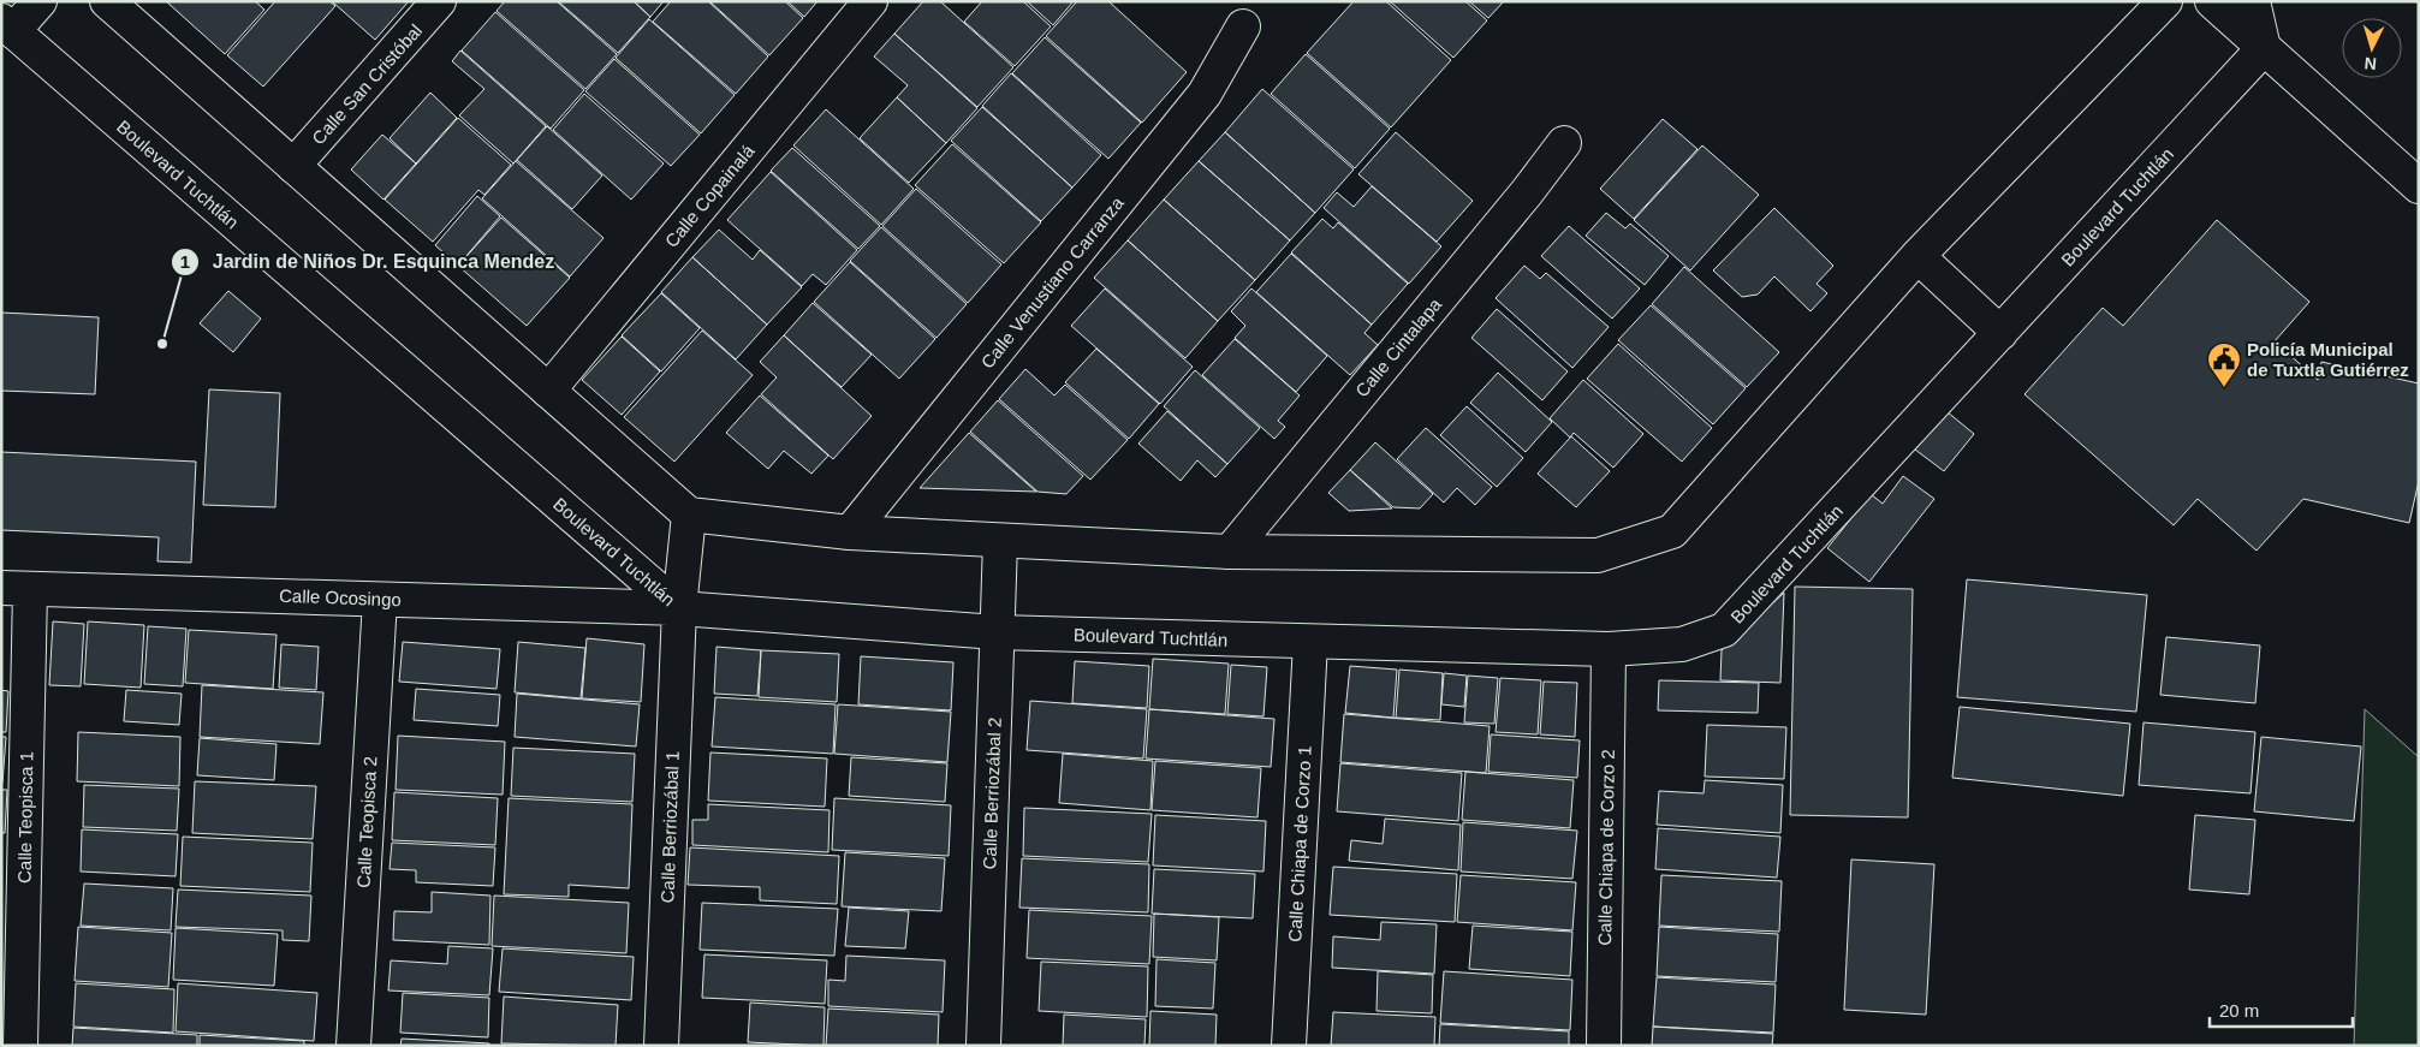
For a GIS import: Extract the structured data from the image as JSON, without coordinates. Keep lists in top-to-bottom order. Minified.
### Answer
{"streets":{"street":["Calle San Cristóbal","Boulevard Tuchtlán","Calle Copainalá","Calle Venustiano Carranza","Calle Cintalapa","Calle Ocosingo","Calle Berriozábal 2","Calle Teopisca 1","Calle Teopisca 2","Calle Berriozábal 1","Calle Chiapa de Corzo 1","Calle Chiapa de Corzo 2"]},"crossings":[["Boulevard Tuchtlán","Calle Ocosingo"],["Boulevard Tuchtlán","Calle Berriozábal 2"],["Boulevard Tuchtlán","Calle Berriozábal 1"],["Boulevard Tuchtlán","Calle Chiapa de Corzo 1"],["Boulevard Tuchtlán","Calle Chiapa de Corzo 2"],["Calle Ocosingo","Calle Teopisca 1"],["Calle Ocosingo","Calle Teopisca 2"],["Calle Ocosingo","Calle Berriozábal 1"]],"places":{"other":["Jardin de Niños Dr. Esquinca Mendez"],"public building":["Policía Municipal de Tuxtla Gutiérrez"]},"scale_bar":"20 m","north":"bottom"}
